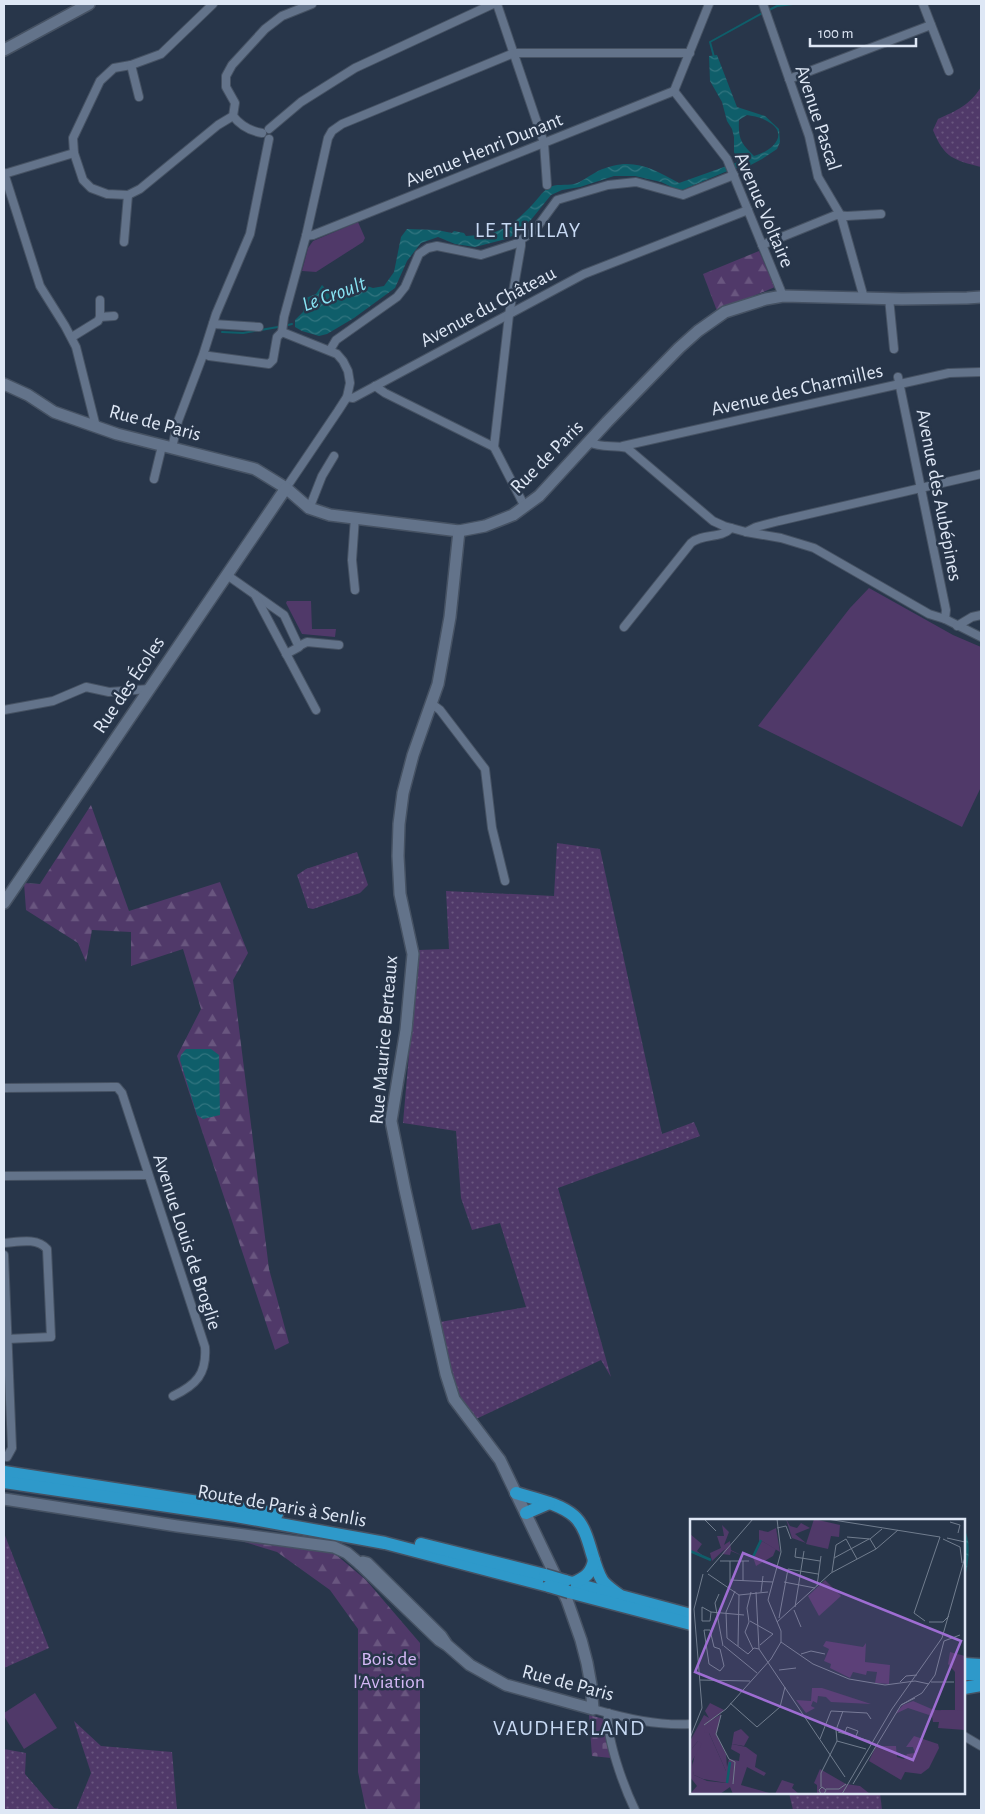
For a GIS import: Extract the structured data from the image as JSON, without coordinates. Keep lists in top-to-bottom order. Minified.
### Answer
{"streets":{"main road":["Route de Paris à Senlis"],"street":["Avenue Pascal","Avenue Henri Dunant","Avenue Voltaire","Avenue du Château","Avenue des Charmilles","Rue de Paris","Avenue des Aubépines","Rue des Écoles","Rue Maurice Berteaux","Avenue Louis de Broglie"]},"crossings":[["Avenue Pascal","Rue de Paris"],["Avenue Henri Dunant","Avenue Voltaire"],["Avenue Voltaire","Avenue du Château"],["Avenue Voltaire","Rue de Paris"],["Avenue des Charmilles","Rue de Paris"],["Avenue des Charmilles","Avenue des Aubépines"],["Rue de Paris","Rue des Écoles"],["Rue de Paris","Rue Maurice Berteaux"]],"districts":["LE THILLAY","VAUDHERLAND"],"water":["Le Croult"],"parks":["Bois de l'Aviation"],"scale_bar":"100 m"}
